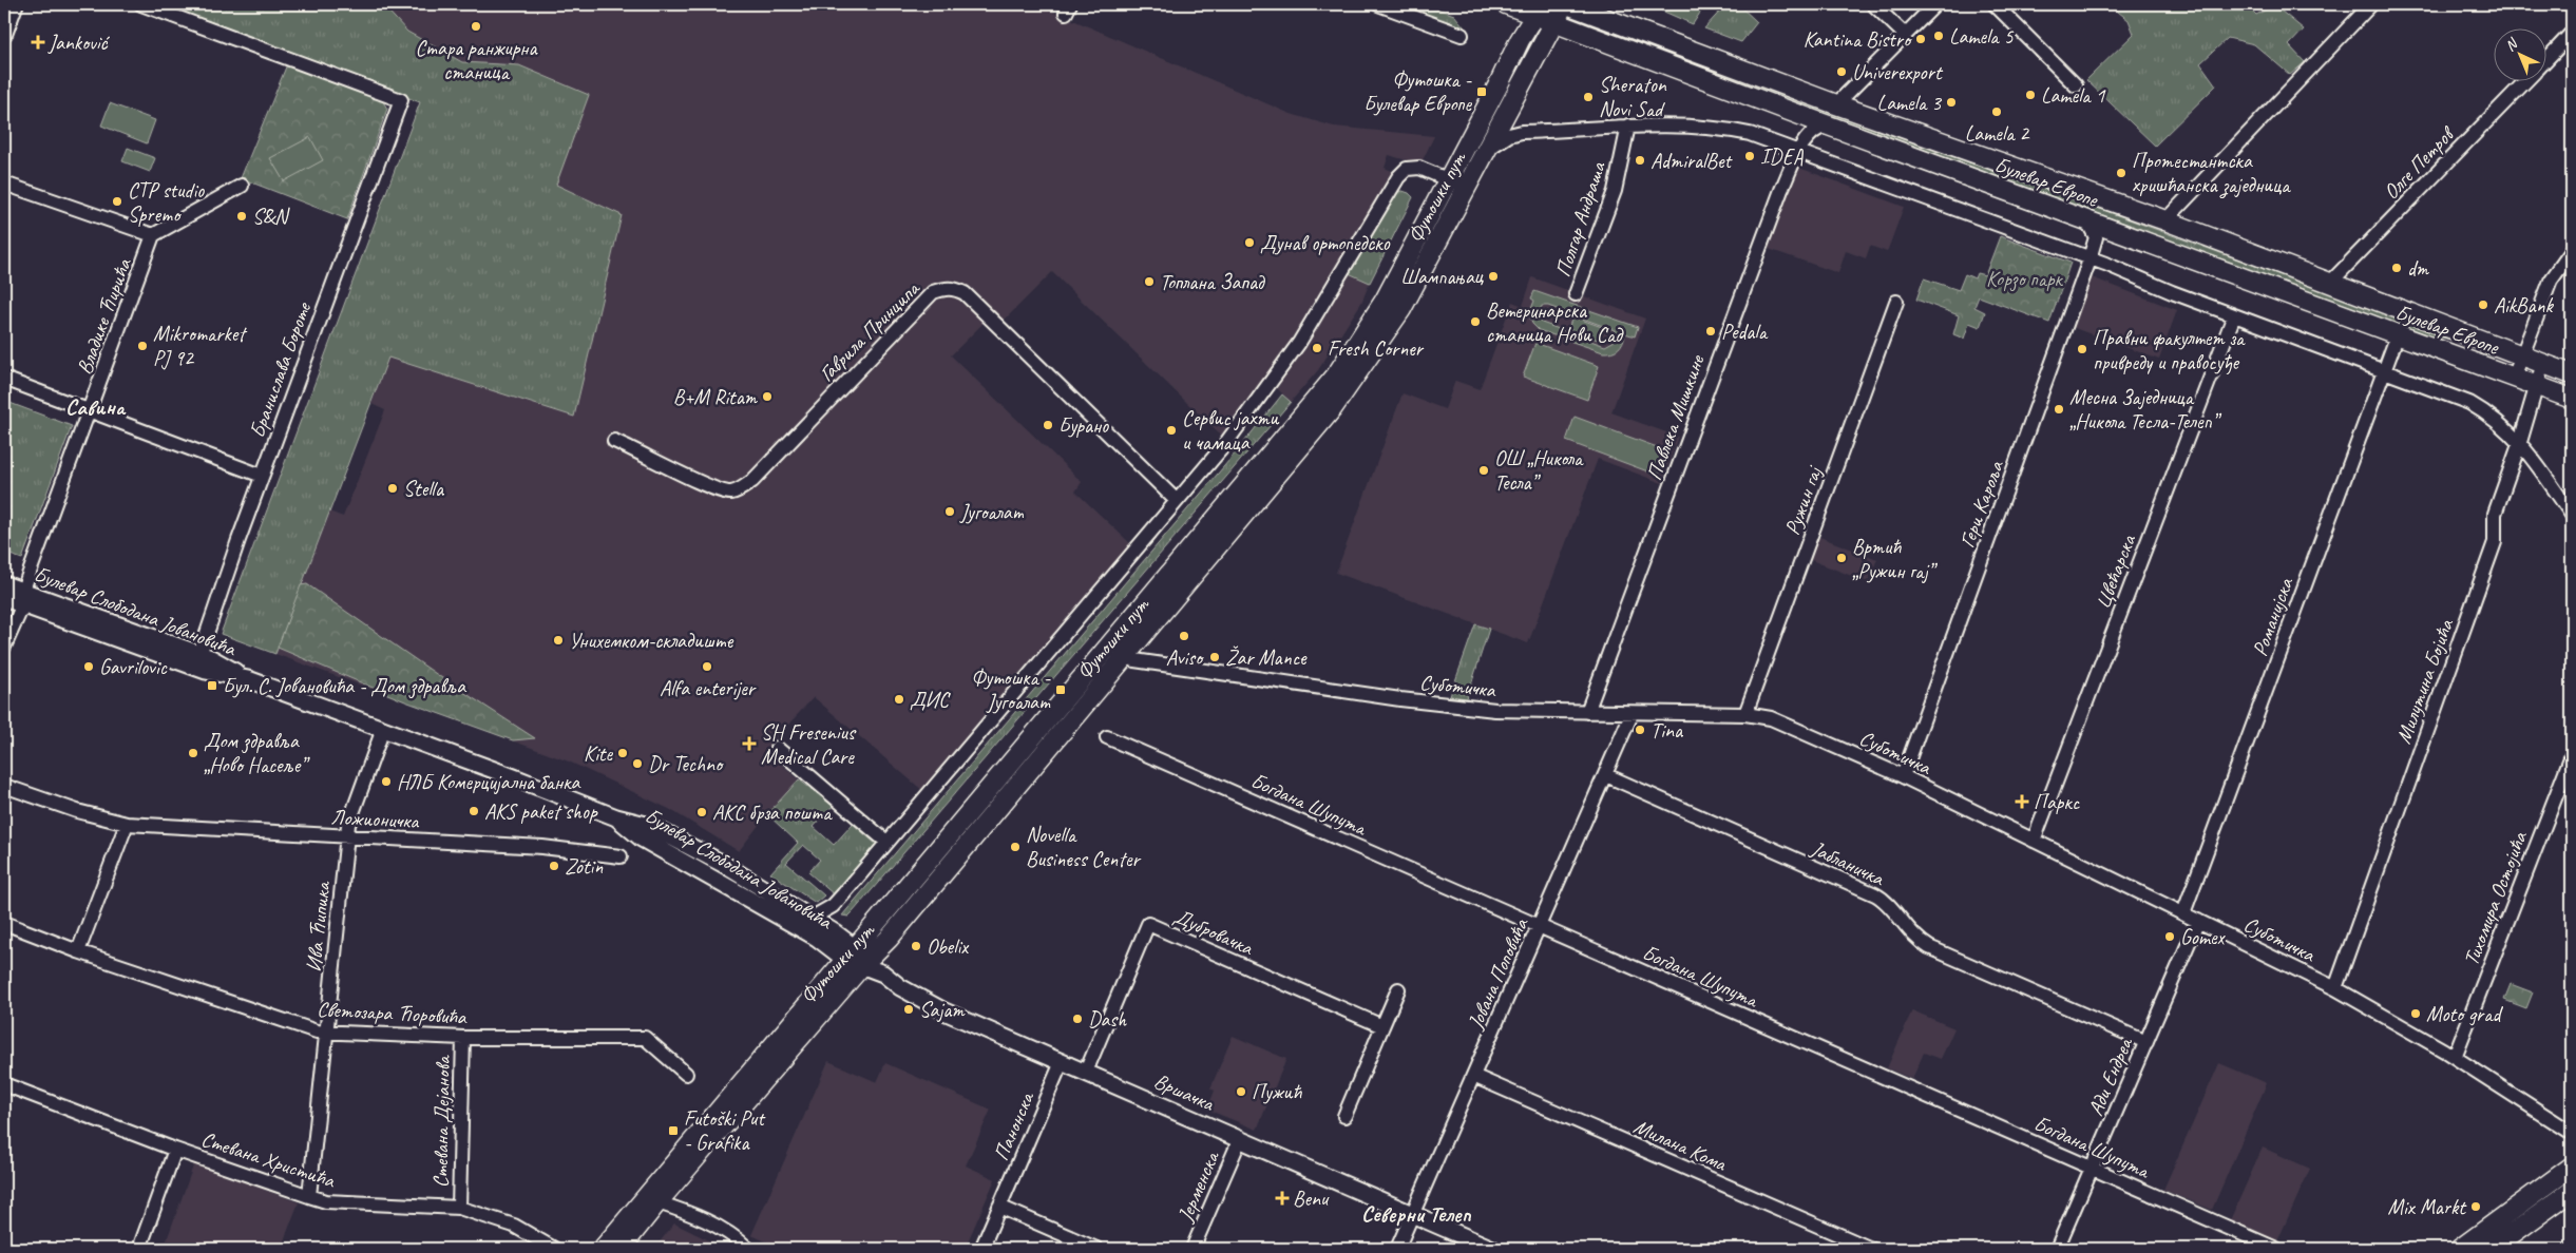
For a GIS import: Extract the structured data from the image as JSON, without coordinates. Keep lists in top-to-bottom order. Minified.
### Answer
{"streets":{"main road":["Булевар Европе","Футошки пут"],"street":["Олге Петров","Полгар Андраша","Владике Ћирића","Гаврила Принципа","Бранислава Бороте","Павлека Мишкине","Ружин гај","Гери Кароља","Цвећарска","Булевар Слободана Јовановића","Романијска","Милутина Бојића","Суботичка","Богдана Шупута","Ложионичка","Јабланичка","Тихомира Остојића","Ива Ћипика","Дубровачка","Јована Поповића","Светозара Ћоровића","Ади Ендреа","Вршачка","Стевана Дејанова","Панонска","Милана Кома","Стевана Христића","Јерменска"]},"crossings":[["Олге Петров","Булевар Европе"],["Булевар Европе","Футошки пут"],["Булевар Европе","Романијска"],["Булевар Европе","Милутина Бојића"],["Футошки пут","Булевар Слободана Јовановића"],["Футошки пут","Суботичка"],["Футошки пут","Вршачка"],["Полгар Андраша","Павлека Мишкине"],["Владике Ћирића","Булевар Слободана Јовановића"],["Бранислава Бороте","Булевар Слободана Јовановића"],["Павлека Мишкине","Суботичка"],["Ружин гај","Суботичка"],["Гери Кароља","Суботичка"],["Цвећарска","Суботичка"],["Булевар Слободана Јовановића","Ива Ћипика"],["Булевар Слободана Јовановића","Вршачка"],["Романијска","Суботичка"],["Милутина Бојића","Суботичка"],["Суботичка","Тихомира Остојића"],["Суботичка","Јована Поповића"],["Суботичка","Ади Ендреа"],["Богдана Шупута","Јована Поповића"],["Богдана Шупута","Ади Ендреа"],["Ложионичка","Ива Ћипика"],["Јабланичка","Јована Поповића"],["Јабланичка","Ади Ендреа"],["Ива Ћипика","Светозара Ћоровића"],["Ива Ћипика","Стевана Христића"],["Дубровачка","Вршачка"],["Јована Поповића","Вршачка"],["Јована Поповића","Милана Кома"],["Светозара Ћоровића","Стевана Дејанова"],["Вршачка","Панонска"],["Вршачка","Јерменска"],["Стевана Дејанова","Стевана Христића"]],"districts":["Савина","Северни Телеп"],"parks":["Корзо парк"],"places":{"other":["Стара ранжирна станица","Lamela 5","Kantina Bistro","Univerexport","Lamela 1","Sheraton Novi Sad","Lamela 3","Lamela 2","IDEA","AdmiralBet","Протестантска хришћанска заједница","CTP studio Spremo","S&N","Дунав ортопедско","dm","Шампањац","Топлана Запад","AikBank","Ветеринарска станица Нови Сад","Pedala","Mikromarket PJ 92","Fresh Corner","Правни факултет за привреду и правосуђе","B+M Ritam","Месна Заједница „Никола Тесла-Телеп”","Бурано","Сервис јахти и чамаца","ОШ „Никола Тесла”","Stella","Југоалат","Вртић „Ружин гај”","Aviso","Унихемком-складиште","Žar Mance","Gavrilovic","Alfa enterijer","ДИС","Tina","Дом здравља „Ново Насеље”","Kite","Dr Techno","НЛБ Комерцијална банка","AKS paket shop","АКС брза пошта","Novella Business Center","Zotin","Gomex","Obelix","Sajam","Moto grad","Dash","Пужић","Mix Markt"],"health":["Janković","SH Fresenius Medical Care","Паркс","Benu"],"transit":["Футошка - Булевар Европе","Бул. С. Јовановића - Дом здравља","Футошка - Југоалат","Futoški Put - Grafika"]},"north":"top left"}
